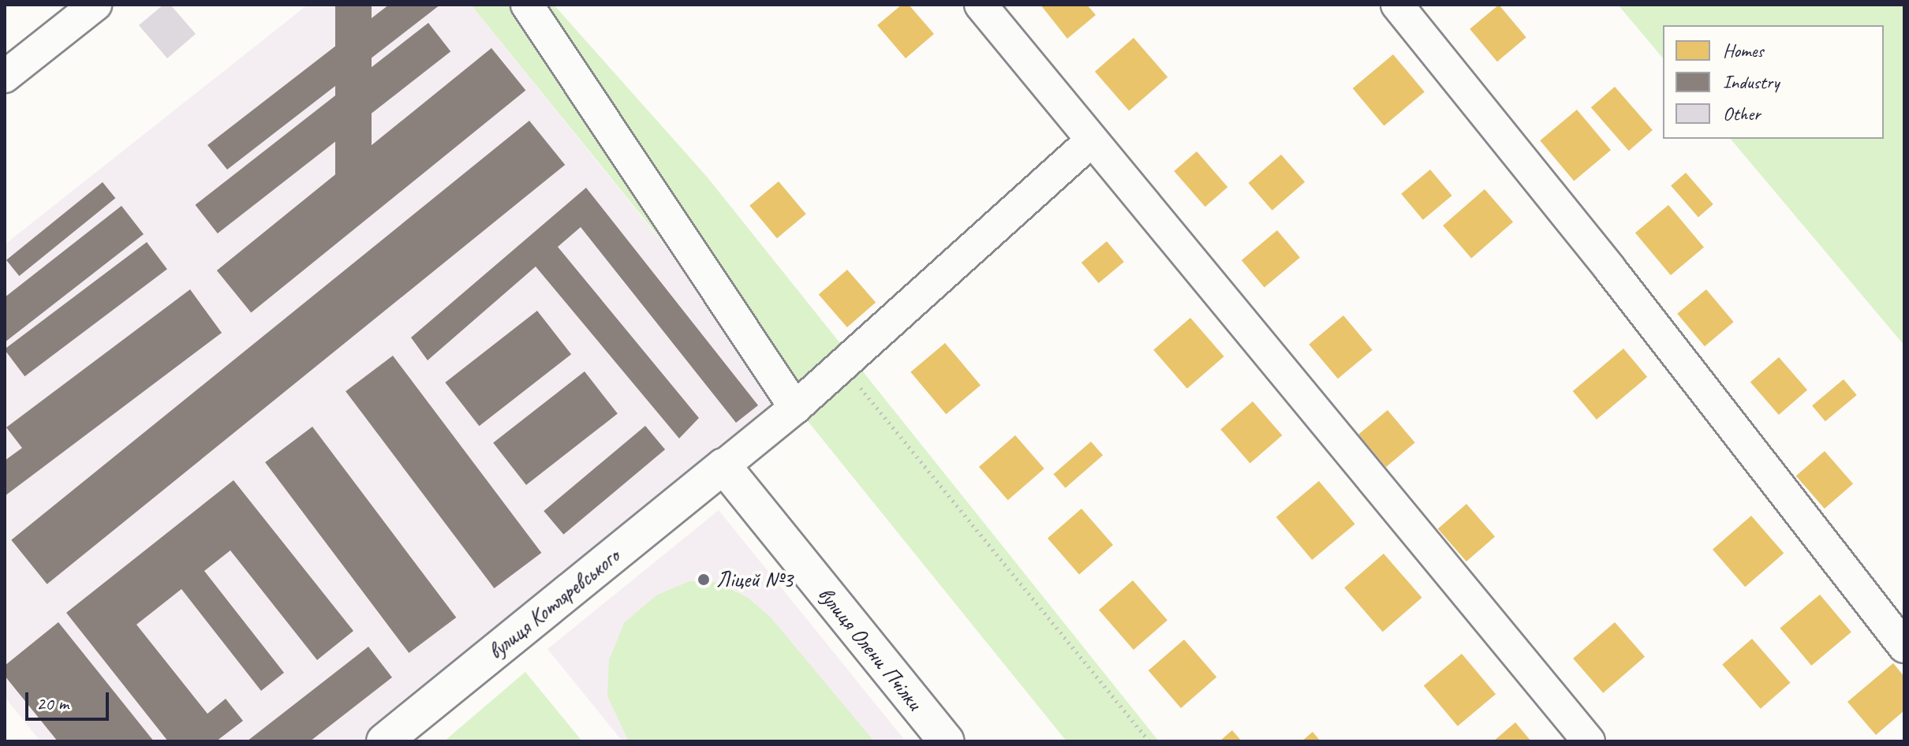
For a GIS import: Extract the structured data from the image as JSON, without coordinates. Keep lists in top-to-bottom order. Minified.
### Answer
{"streets":{"street":["вулиця Котляревського","вулиця Олени Пчілки"]},"crossings":[["вулиця Котляревського","вулиця Олени Пчілки"]],"places":["Ліцей №3"],"legend":["Homes","Industry","Other"],"scale_bar":"20 m"}
